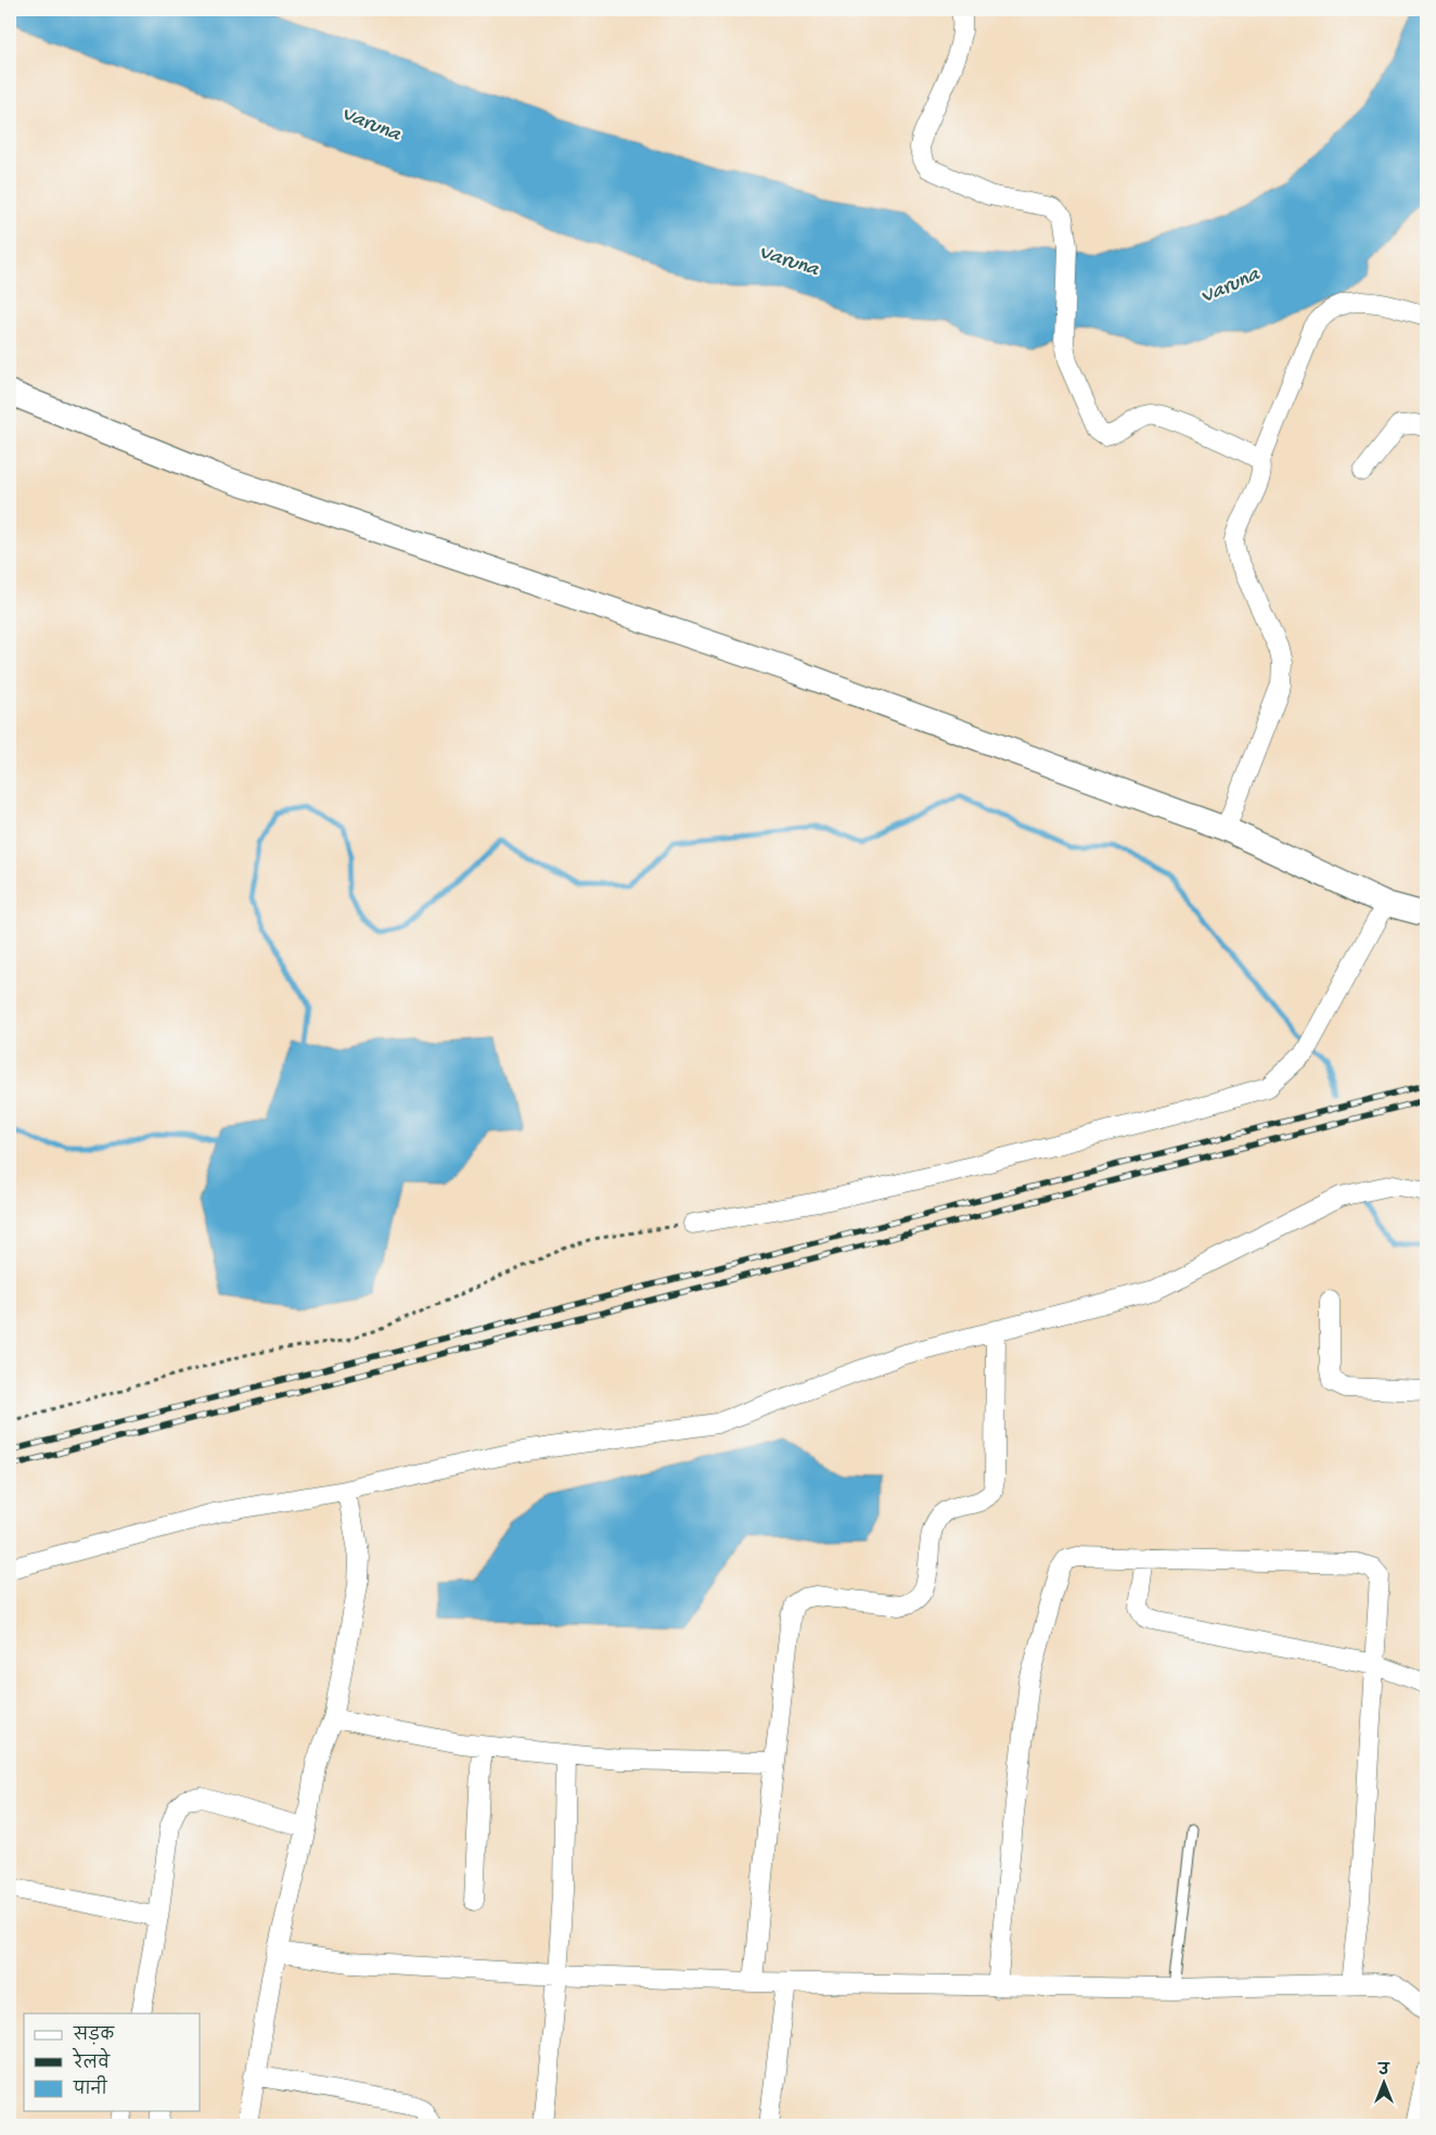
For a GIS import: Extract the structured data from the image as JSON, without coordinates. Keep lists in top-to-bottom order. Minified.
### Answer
{"water":["Varuna"],"legend":["सड़क","रेलवे","पानी"],"north":"top"}
